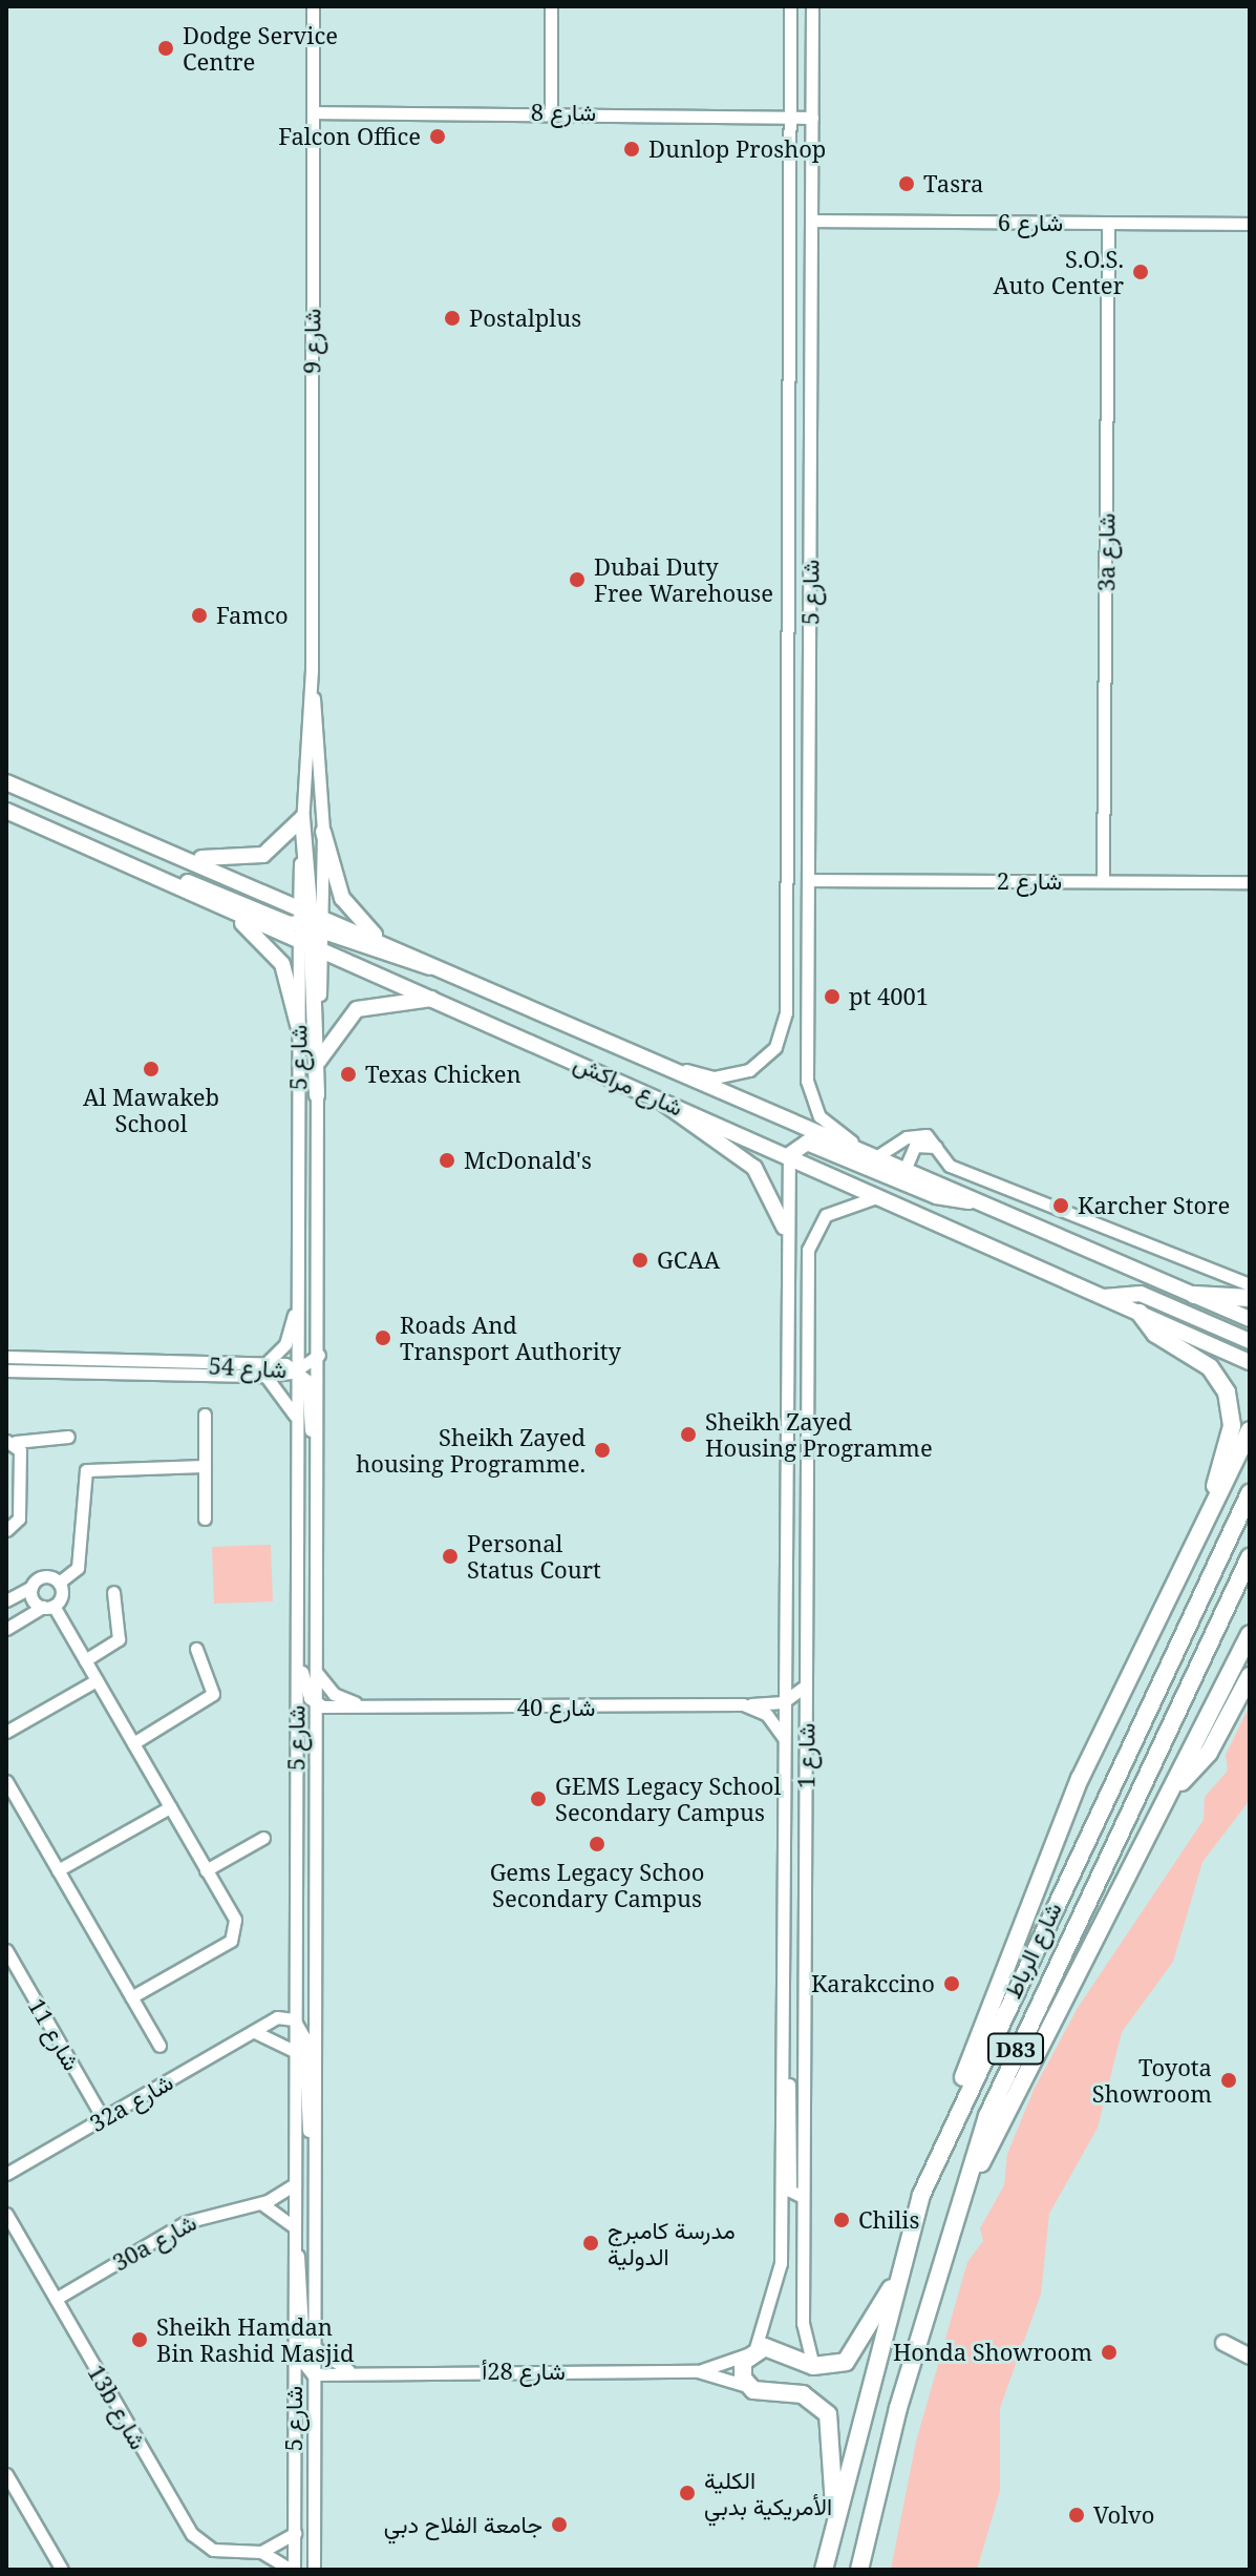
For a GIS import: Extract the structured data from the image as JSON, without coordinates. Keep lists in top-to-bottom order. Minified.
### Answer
{"streets":{"highway":["شارع الرباط","D83"],"main road":["شارع مراكش"],"street":["شارع 8","شارع 6","شارع 9","3a شارع","شارع 5","شارع 2","شارع 54","شارع 40","شارع 1","شارع 11","32a شارع","30a شارع","شارع 28أ","13b شارع"]},"crossings":[["شارع 8","شارع 9"],["شارع 8","شارع 5"],["شارع 6","3a شارع"],["شارع 6","شارع 5"],["شارع 9","شارع 5"],["شارع 9","شارع مراكش"],["3a شارع","شارع 2"],["شارع 5","شارع 2"],["شارع 5","شارع مراكش"],["شارع 5","شارع 54"],["شارع 5","شارع 40"],["شارع 5","32a شارع"],["شارع 5","30a شارع"],["شارع 5","شارع 28أ"],["شارع 5","13b شارع"],["شارع مراكش","شارع 1"],["شارع 40","شارع 1"],["شارع 1","شارع 28أ"],["شارع 11","32a شارع"],["30a شارع","13b شارع"]],"places":["Dodge Service Centre","Falcon Office","Dunlop Proshop","Tasra","S.O.S. Auto Center","Postalplus","Dubai Duty Free Warehouse","Famco","pt 4001","Al Mawakeb School","Texas Chicken","McDonald's","Karcher Store","GCAA","Roads And Transport Authority","Sheikh Zayed Housing Programme","Sheikh Zayed housing Programme.","Personal Status Court","GEMS Legacy School Secondary Campus","Gems Legacy Schoo Secondary Campus","Karakccino","Toyota Showroom","Chilis","مدرسة كامبرج الدولية","Sheikh Hamdan Bin Rashid Masjid","Honda Showroom","الكلية الأمريكية بدبي","Volvo","جامعة الفلاح دبي"]}
